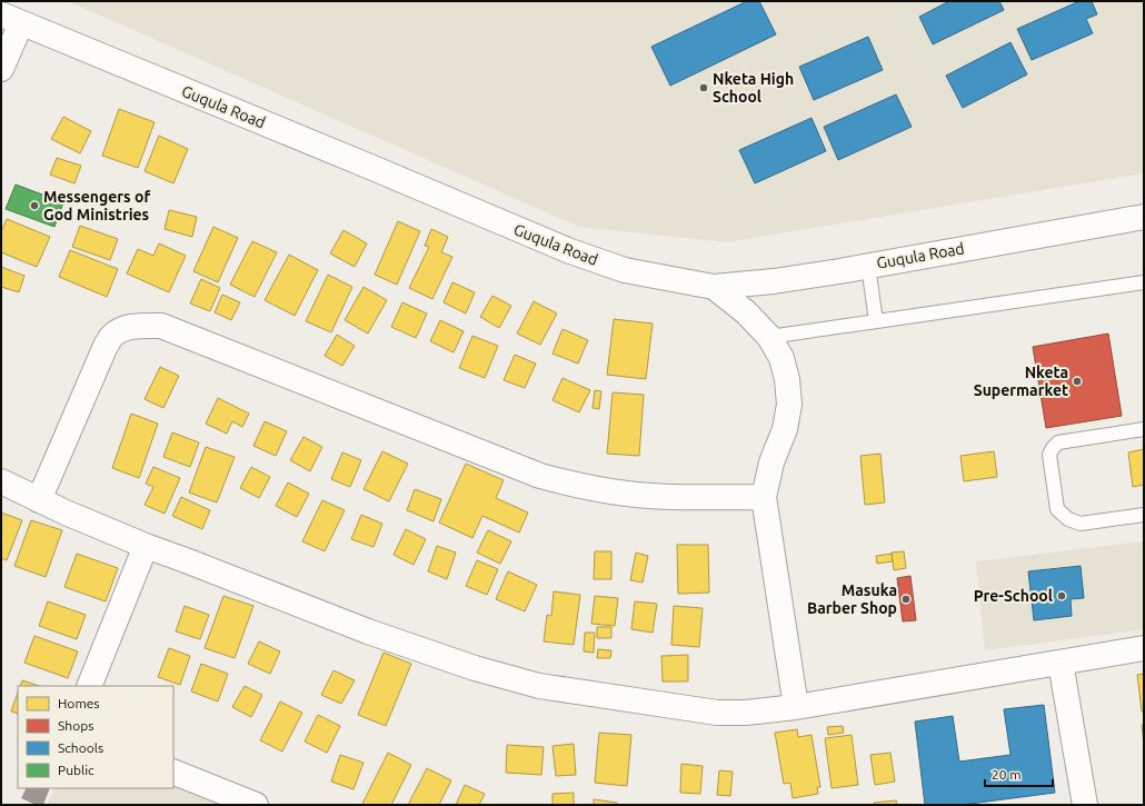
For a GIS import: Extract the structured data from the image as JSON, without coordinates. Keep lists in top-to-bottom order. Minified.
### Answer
{"streets":{"street":["Guqula Road"]},"places":["Nketa High School","Messengers of God Ministries","Nketa Supermarket","Pre-School","Masuka Barber Shop"],"legend":["Homes","Shops","Schools","Public"],"scale_bar":"20 m"}
